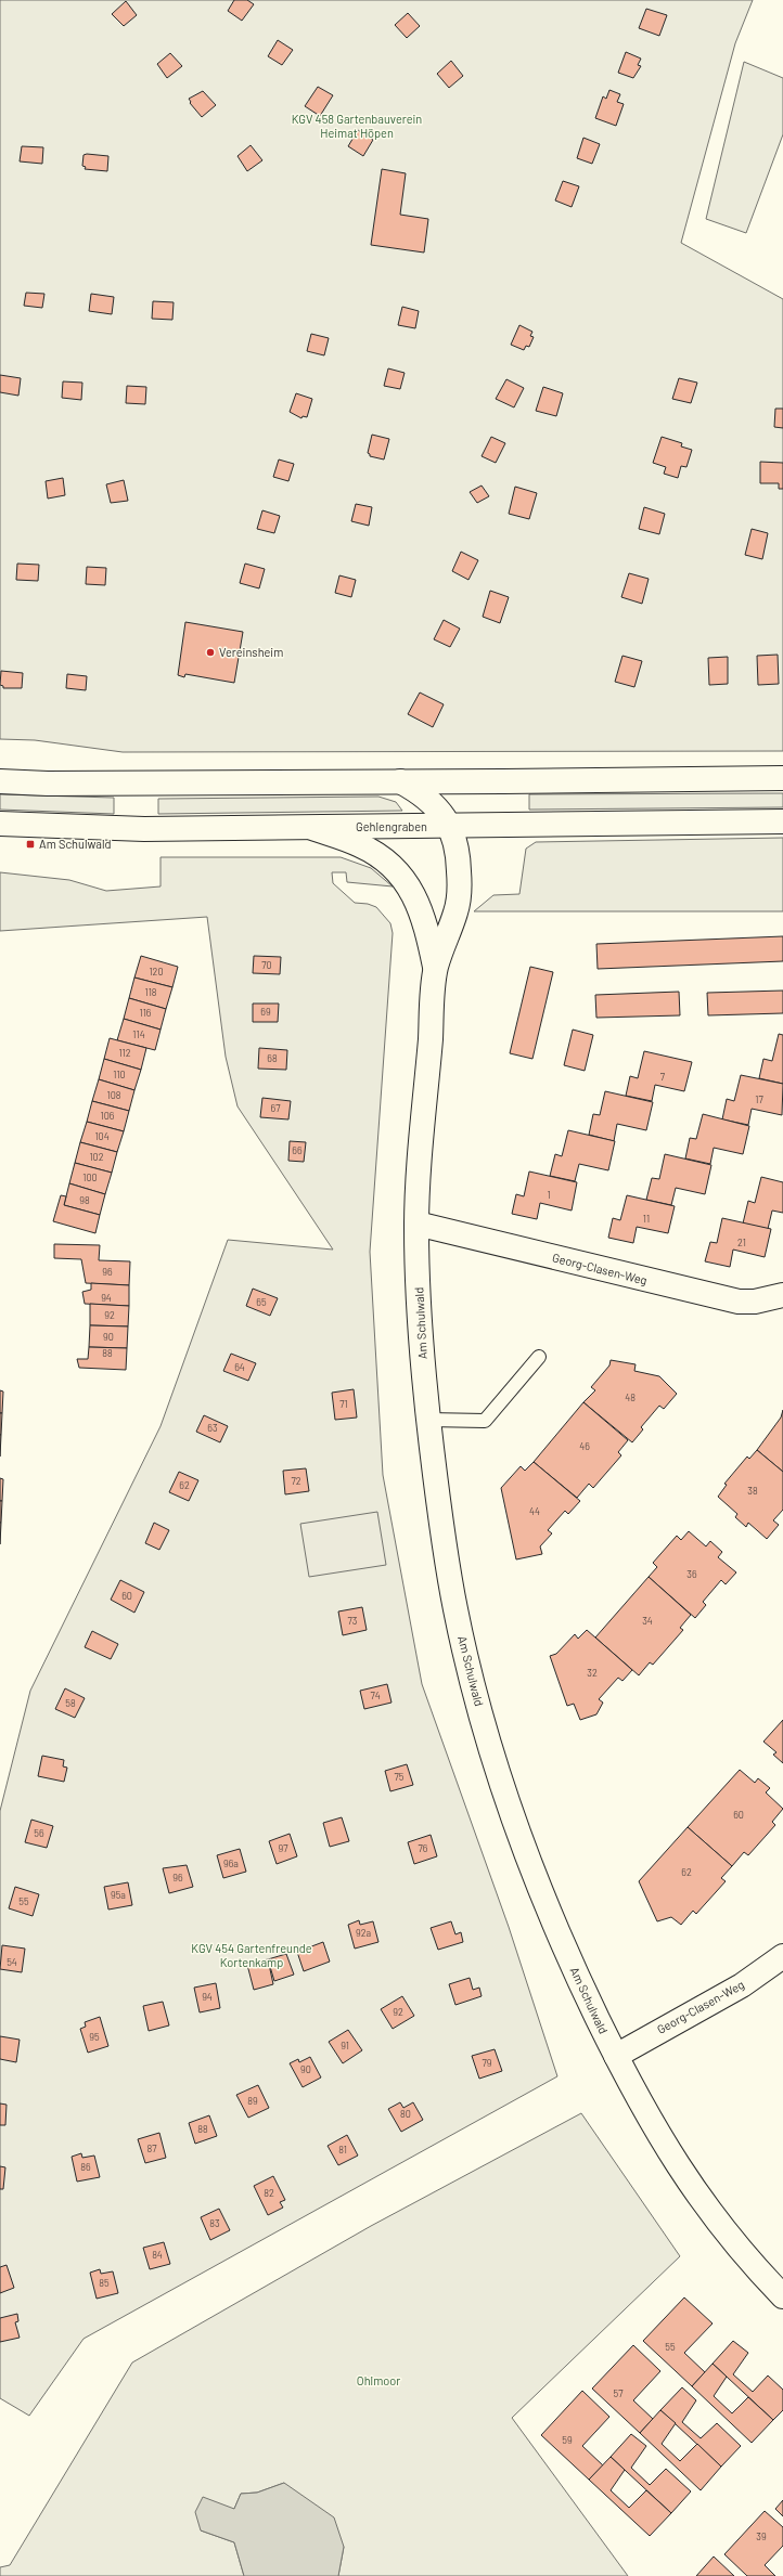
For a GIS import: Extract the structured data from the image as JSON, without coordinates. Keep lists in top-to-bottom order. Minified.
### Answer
{"streets":{"street":["Gehlengraben","Georg-Clasen-Weg","Am Schulwald"]},"crossings":[["Gehlengraben","Am Schulwald"],["Georg-Clasen-Weg","Am Schulwald"]],"parks":["KGV 458 Gartenbauverein Heimat Höpen","KGV 454 Gartenfreunde Kortenkamp","Ohlmoor"],"places":{"other":["Vereinsheim"],"transit":["Am Schulwald"]},"house_numbers":["70","120","118","69","116","114","112","68","110","7","108","17","67","106","104","66","102","100","1","98","11","21","96","94","65","92","90","88","64","48","71","63","46","72","62","38","44","36","60","73","34","32","74","58","75","60","56","97","76","96a","62","96","95a","55","92a","54","94","92","95","91","79","90","89","80","88","87","81","86","82","83","84","85","55","57","59","39"]}
